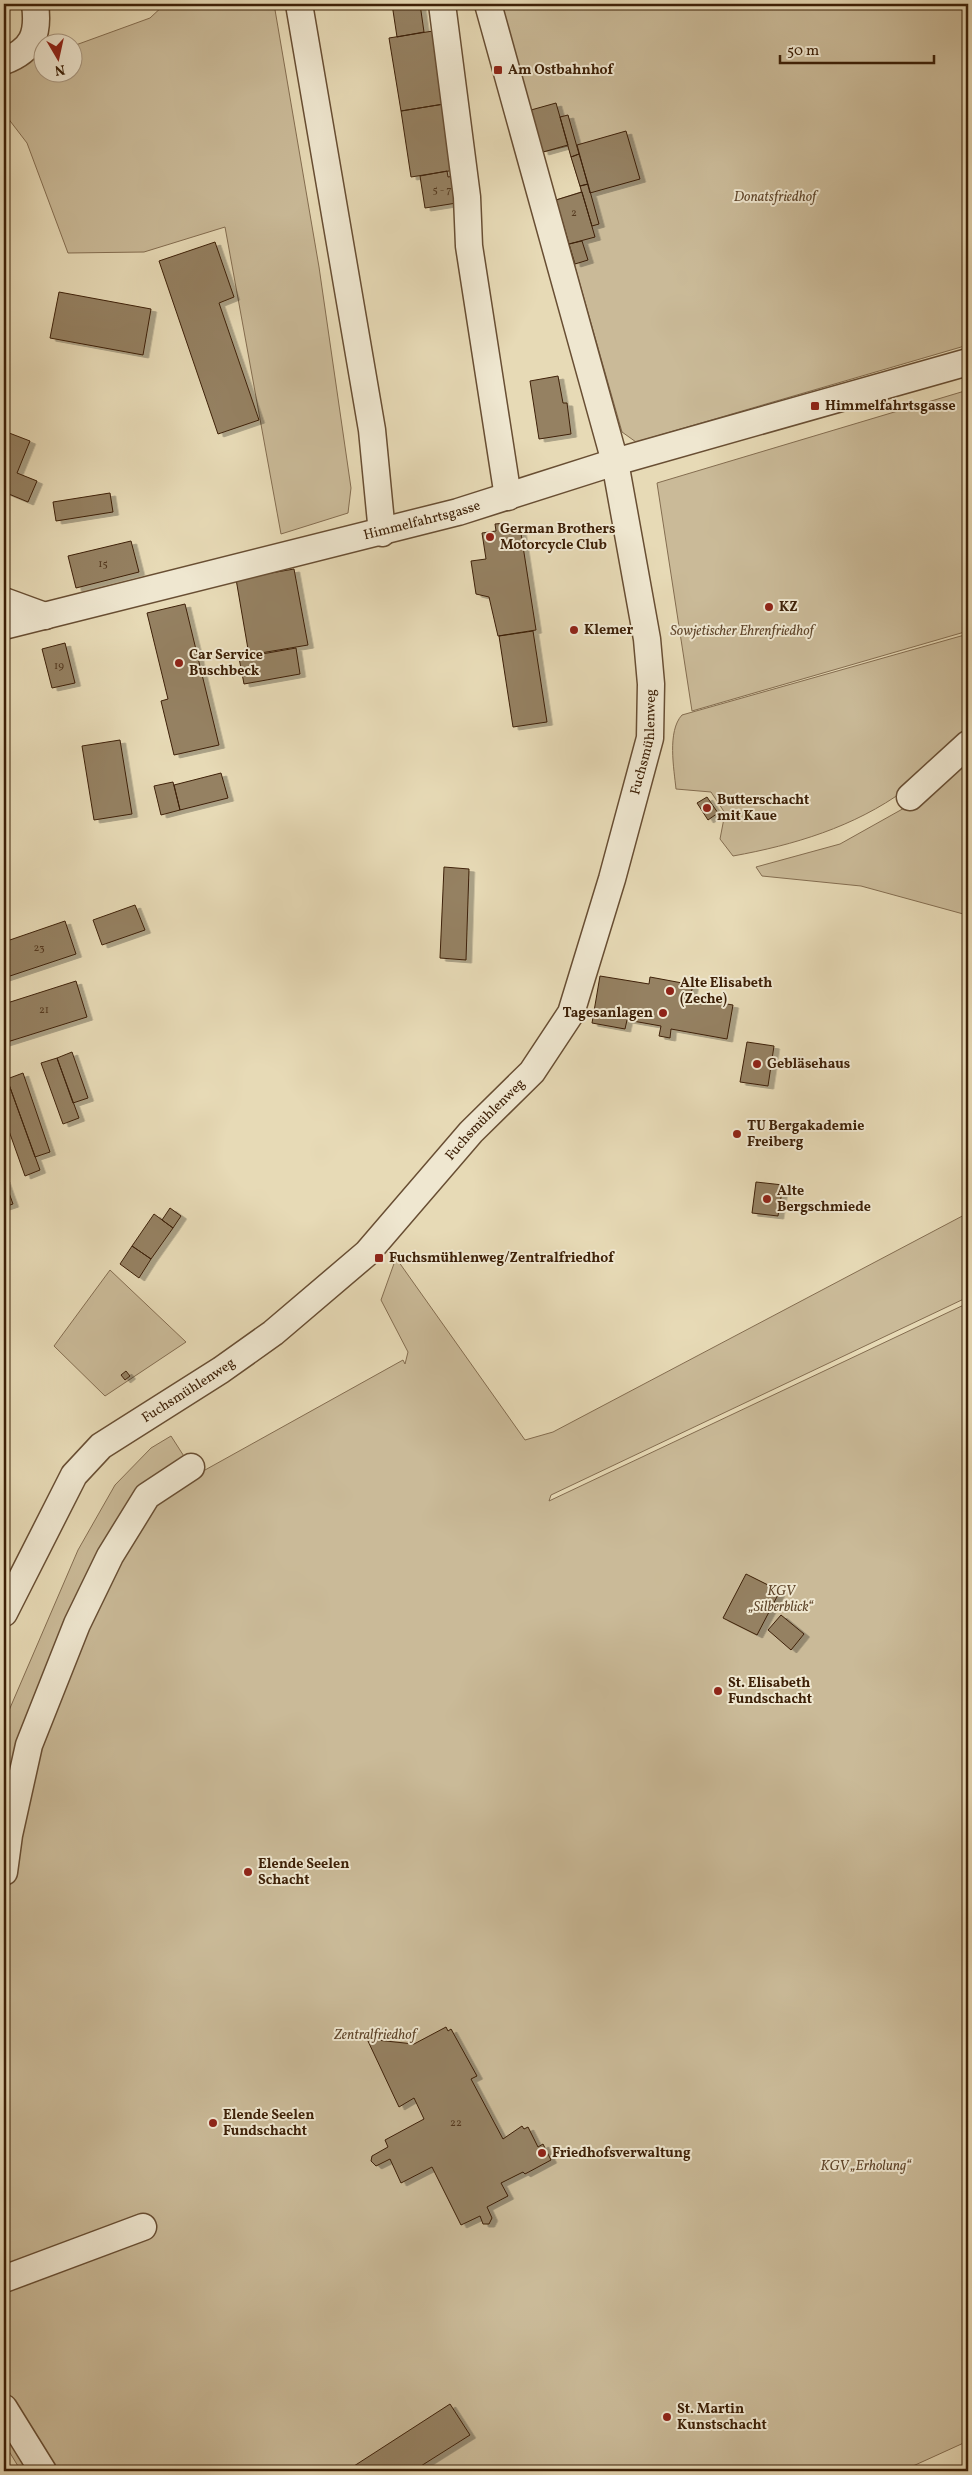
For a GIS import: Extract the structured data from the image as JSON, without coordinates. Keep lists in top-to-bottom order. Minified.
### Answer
{"streets":{"street":["Himmelfahrtsgasse","Fuchsmühlenweg"]},"crossings":[["Himmelfahrtsgasse","Fuchsmühlenweg"]],"parks":["Donatsfriedhof","Sowjetischer Ehrenfriedhof","KGV „Silberblick“","Zentralfriedhof","KGV „Erholung“"],"places":{"transit":["Am Ostbahnhof","Himmelfahrtsgasse","Fuchsmühlenweg/Zentralfriedhof"],"other":["German Brothers Motorcycle Club","KZ","Klemer","Car Service Buschbeck","Butterschacht mit Kaue","Alte Elisabeth (Zeche)","Tagesanlagen","Gebläsehaus","TU Bergakademie Freiberg","Alte Bergschmiede","St. Elisabeth Fundschacht","Elende Seelen Schacht","Elende Seelen Fundschacht","Friedhofsverwaltung","St. Martin Kunstschacht"]},"house_numbers":["5 - 7","2","15","19","23","21","22"],"scale_bar":"50 m","north":"bottom"}
